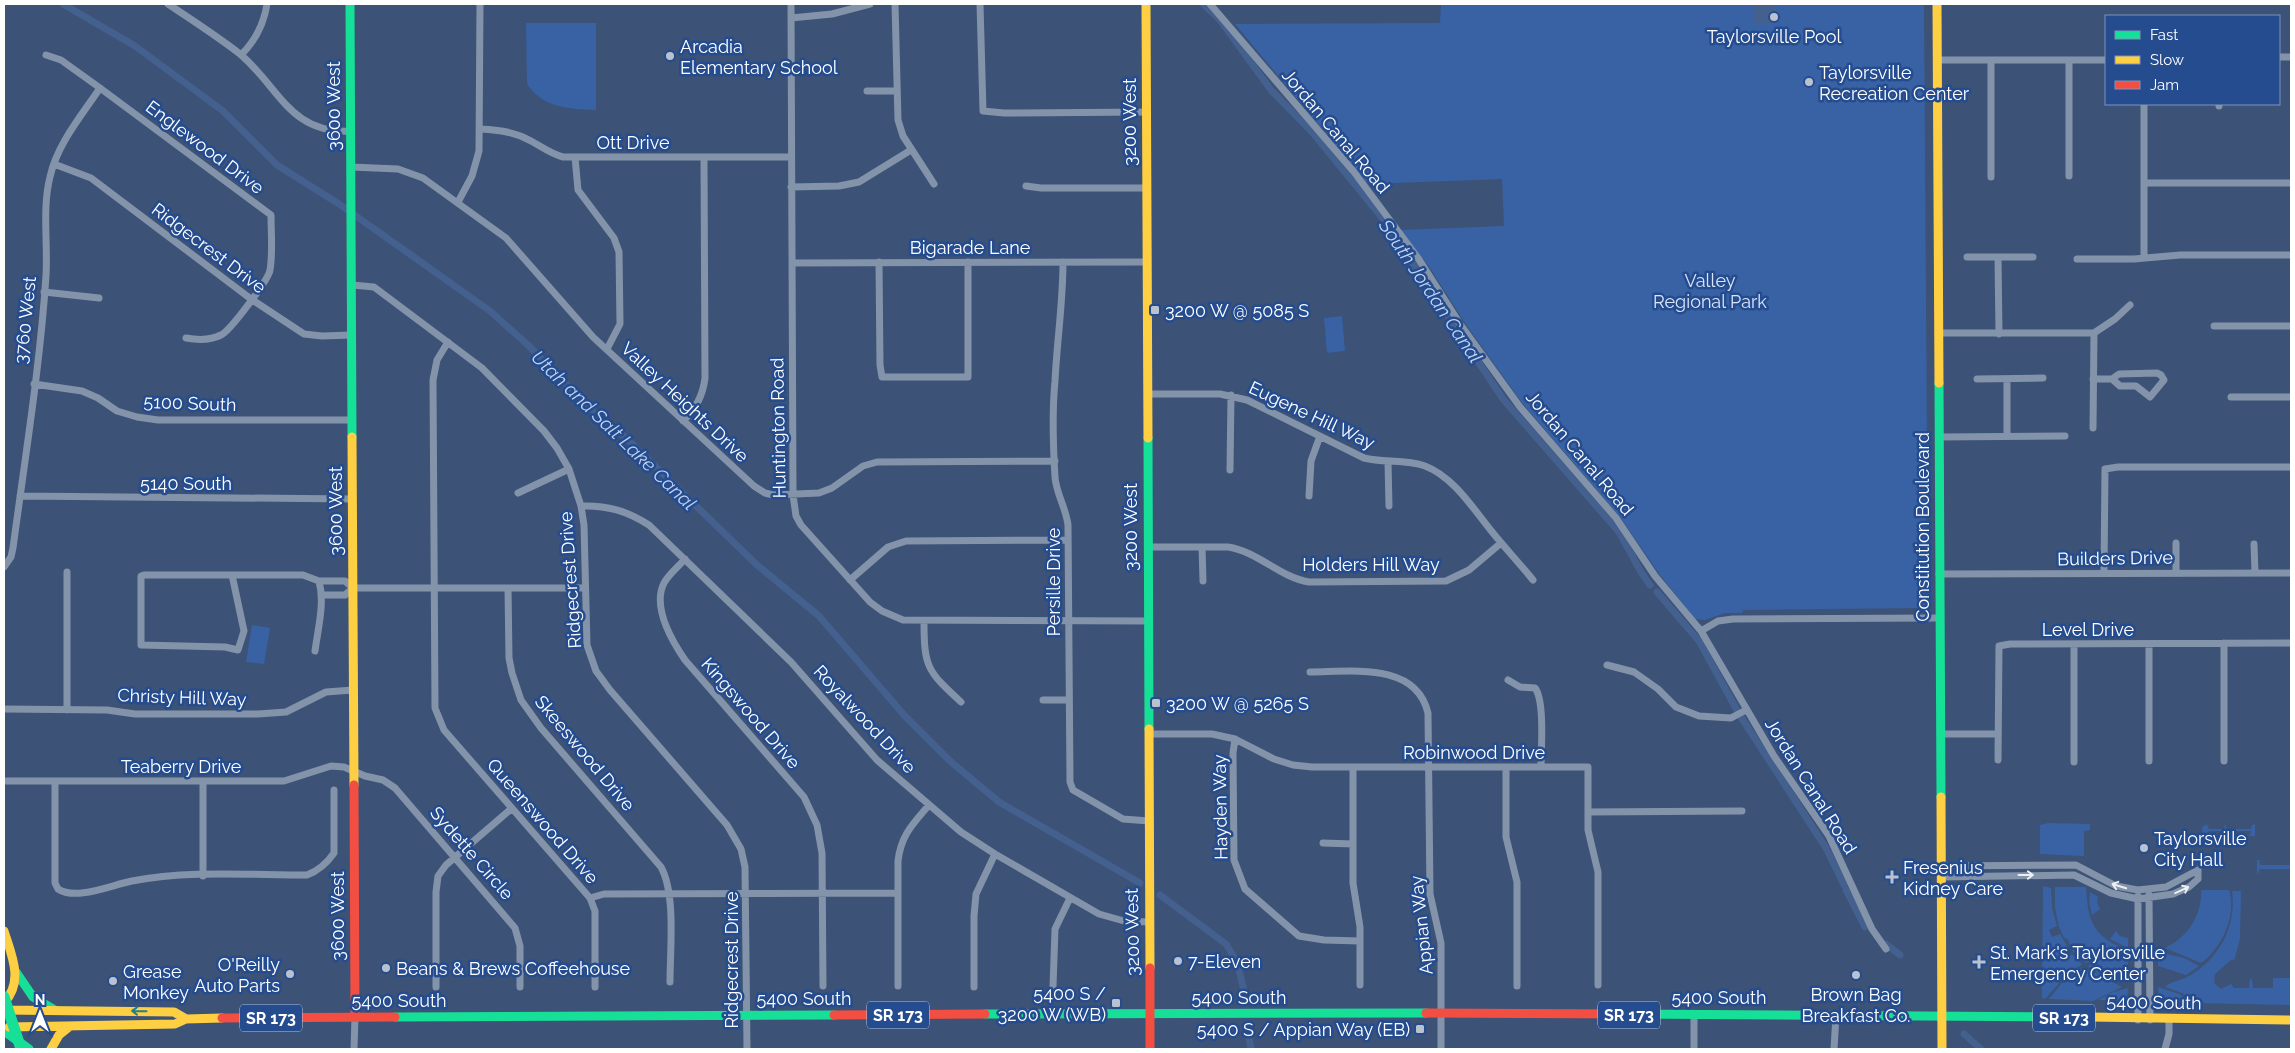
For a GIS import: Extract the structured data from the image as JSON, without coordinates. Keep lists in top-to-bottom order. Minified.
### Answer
{"streets":{"main road":["3600 West","3200 West","Constitution Boulevard","5400 South","SR 173"],"street":["Jordan Canal Road","Ott Drive","Englewood Drive","Bigarade Lane","Ridgecrest Drive","3760 West","Valley Heights Drive","5100 South","Eugene Hill Way","Huntington Road","5140 South","Builders Drive","Holders Hill Way","Persille Drive","Level Drive","Christy Hill Way","Kingswood Drive","Royalwood Drive","Robinwood Drive","Skeeswood Drive","Teaberry Drive","Hayden Way","Queenswood Drive","Sydette Circle","Appian Way"]},"crossings":[["3600 West","Ridgecrest Drive"],["3600 West","Valley Heights Drive"],["3600 West","5100 South"],["3600 West","5140 South"],["3600 West","Christy Hill Way"],["3600 West","Teaberry Drive"],["3600 West","Sydette Circle"],["3600 West","5400 South"],["3200 West","Bigarade Lane"],["3200 West","Eugene Hill Way"],["3200 West","Huntington Road"],["3200 West","Holders Hill Way"],["3200 West","Persille Drive"],["3200 West","Royalwood Drive"],["3200 West","Robinwood Drive"],["3200 West","5400 South"],["Ott Drive","Huntington Road"],["Englewood Drive","Ridgecrest Drive"],["Englewood Drive","3760 West"],["Bigarade Lane","Huntington Road"],["Bigarade Lane","Persille Drive"],["Ridgecrest Drive","3760 West"],["Ridgecrest Drive","Royalwood Drive"],["Ridgecrest Drive","Queenswood Drive"],["Ridgecrest Drive","5400 South"],["3760 West","5100 South"],["3760 West","5140 South"],["Valley Heights Drive","Huntington Road"],["Valley Heights Drive","Persille Drive"],["Eugene Hill Way","Holders Hill Way"],["Huntington Road","Persille Drive"],["Constitution Boulevard","Builders Drive"],["Constitution Boulevard","5400 South"],["Kingswood Drive","Royalwood Drive"],["Kingswood Drive","Queenswood Drive"],["Robinwood Drive","Hayden Way"],["Robinwood Drive","Appian Way"],["Skeeswood Drive","Queenswood Drive"],["Teaberry Drive","Sydette Circle"],["Appian Way","5400 South"]],"water":["South Jordan Canal","Utah and Salt Lake Canal"],"parks":["Valley Regional Park"],"places":{"other":["Taylorsville Pool","Arcadia Elementary School","Taylorsville Recreation Center","Taylorsville City Hall","7-Eleven","Beans & Brews Coffeehouse","O'Reilly Auto Parts","Brown Bag Breakfast Co.","Grease Monkey"],"transit":["3200 W @ 5085 S","3200 W @ 5265 S","5400 S / 3200 W (WB)","5400 S / Appian Way (EB)"],"health":["Fresenius Kidney Care","St. Mark's Taylorsville Emergency Center"]},"legend":["Fast","Slow","Jam"],"north":"top"}
